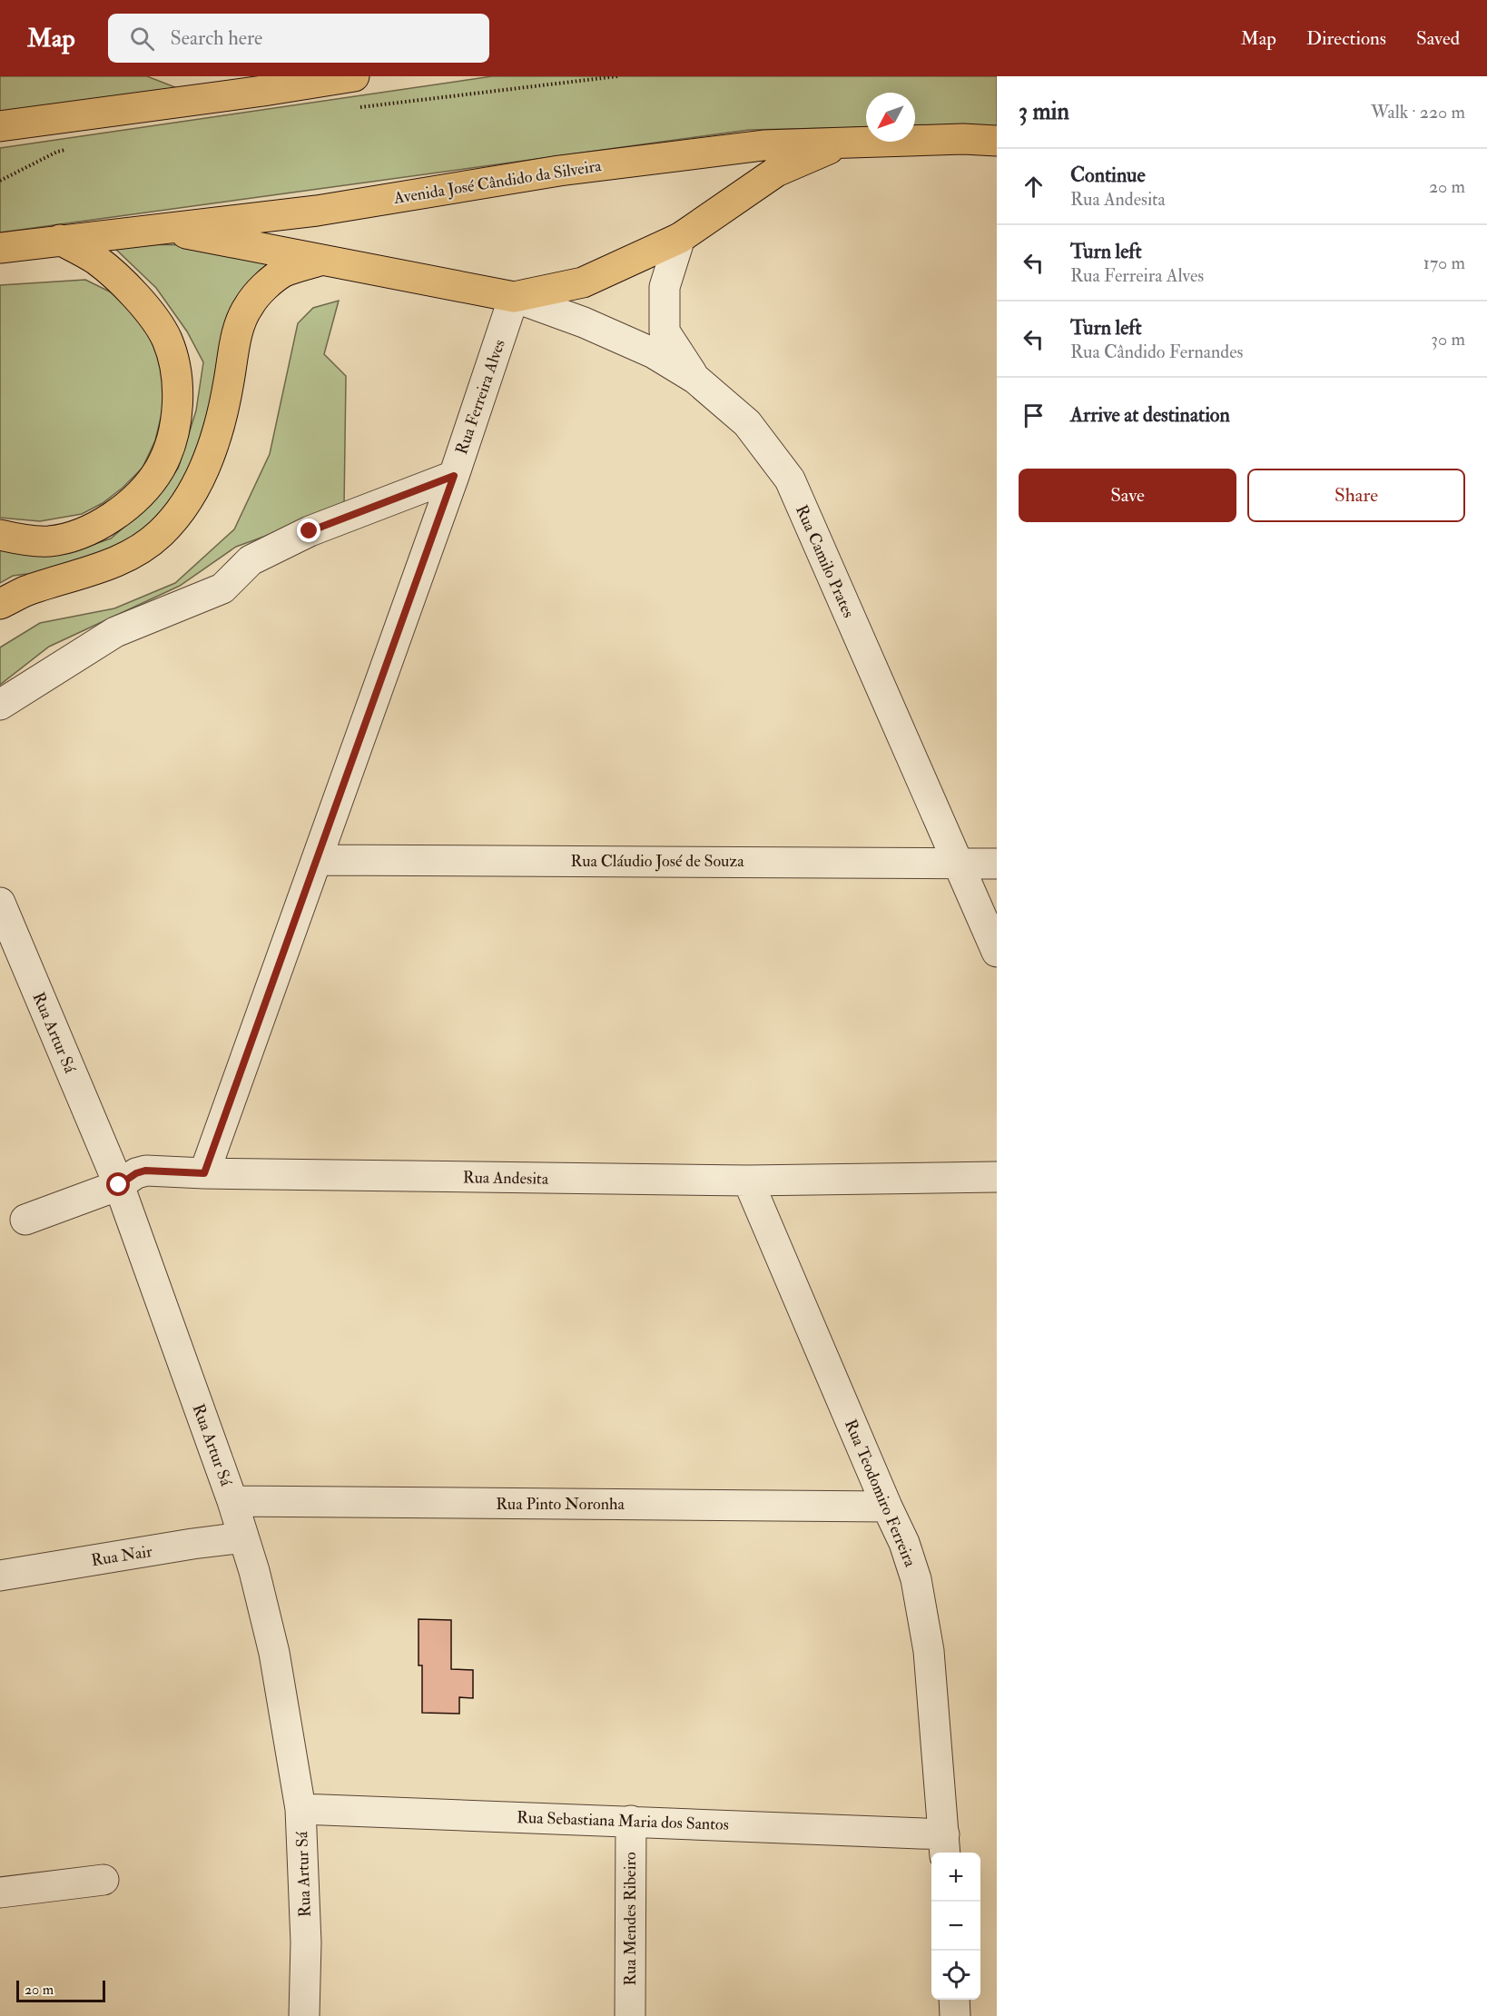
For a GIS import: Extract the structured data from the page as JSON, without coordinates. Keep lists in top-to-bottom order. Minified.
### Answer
{"streets":{"main road":["Avenida José Cândido da Silveira"],"street":["Rua Ferreira Alves","Rua Camilo Prates","Rua Cláudio José de Souza","Rua Artur Sá","Rua Andesita","Rua Teodomiro Ferreira","Rua Pinto Noronha","Rua Nair","Rua Sebastiana Maria dos Santos","Rua Mendes Ribeiro"]},"crossings":[["Rua Ferreira Alves","Rua Camilo Prates"],["Rua Ferreira Alves","Rua Cláudio José de Souza"],["Rua Ferreira Alves","Rua Andesita"],["Rua Camilo Prates","Rua Cláudio José de Souza"],["Rua Artur Sá","Rua Andesita"],["Rua Artur Sá","Rua Pinto Noronha"],["Rua Artur Sá","Rua Nair"],["Rua Artur Sá","Rua Sebastiana Maria dos Santos"],["Rua Andesita","Rua Teodomiro Ferreira"],["Rua Teodomiro Ferreira","Rua Pinto Noronha"],["Rua Teodomiro Ferreira","Rua Sebastiana Maria dos Santos"],["Rua Sebastiana Maria dos Santos","Rua Mendes Ribeiro"]],"scale_bar":"20 m","north":"bottom left","page":{"header":"Map","search":"Search here","nav":["Map","Directions","Saved"],"heading":["3 min","Walk · 220 m"],"list":[["Continue","Rua Andesita","20 m"],["Turn left","Rua Ferreira Alves","170 m"],["Turn left","Rua Cândido Fernandes","30 m"],"Arrive at destination"],"buttons":["Save","Share"],"map_buttons":["+","−"],"scale":"20 m"}}
